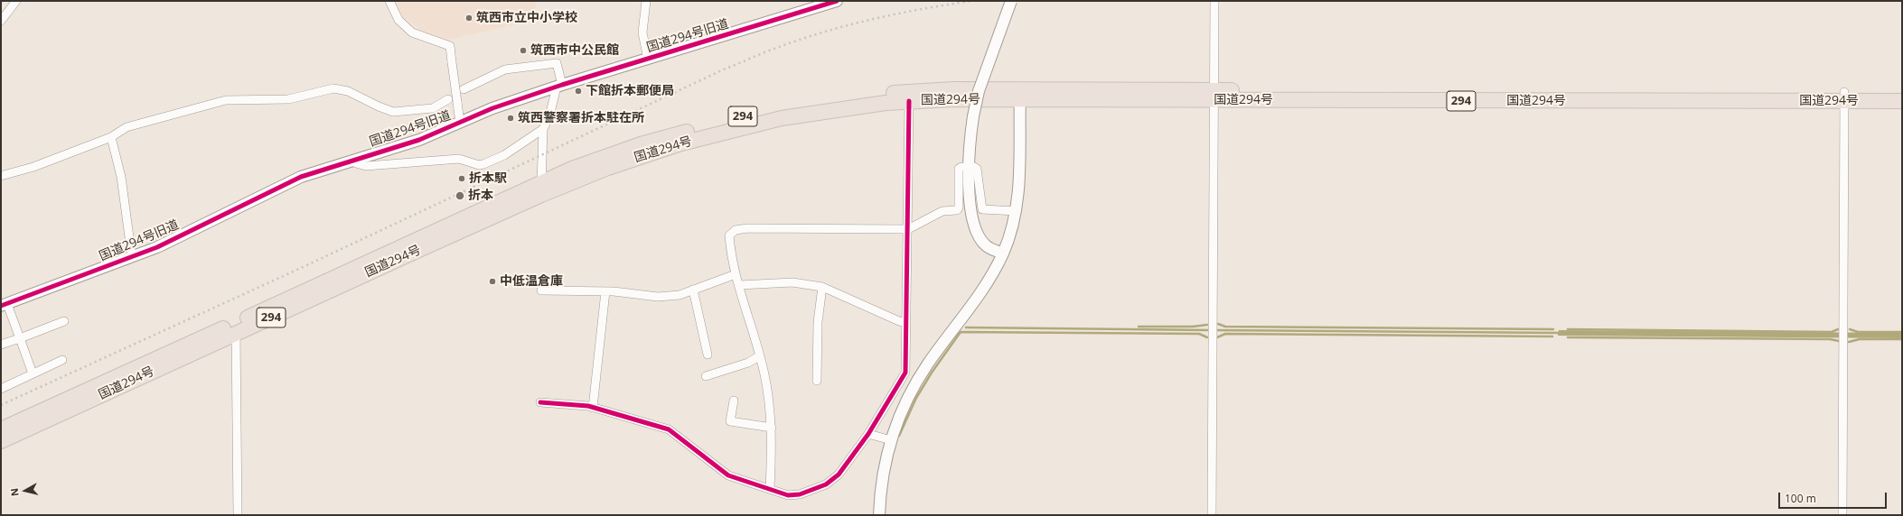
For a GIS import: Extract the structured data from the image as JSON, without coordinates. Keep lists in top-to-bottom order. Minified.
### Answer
{"streets":{"highway":["国道294号","294"],"street":["国道294号旧道"]},"places":["筑西市立中小学校","筑西市中公民館","下館折本郵便局","筑西警察署折本駐在所","折本駅","折本","中低温倉庫"],"scale_bar":"100 m","north":"left"}
